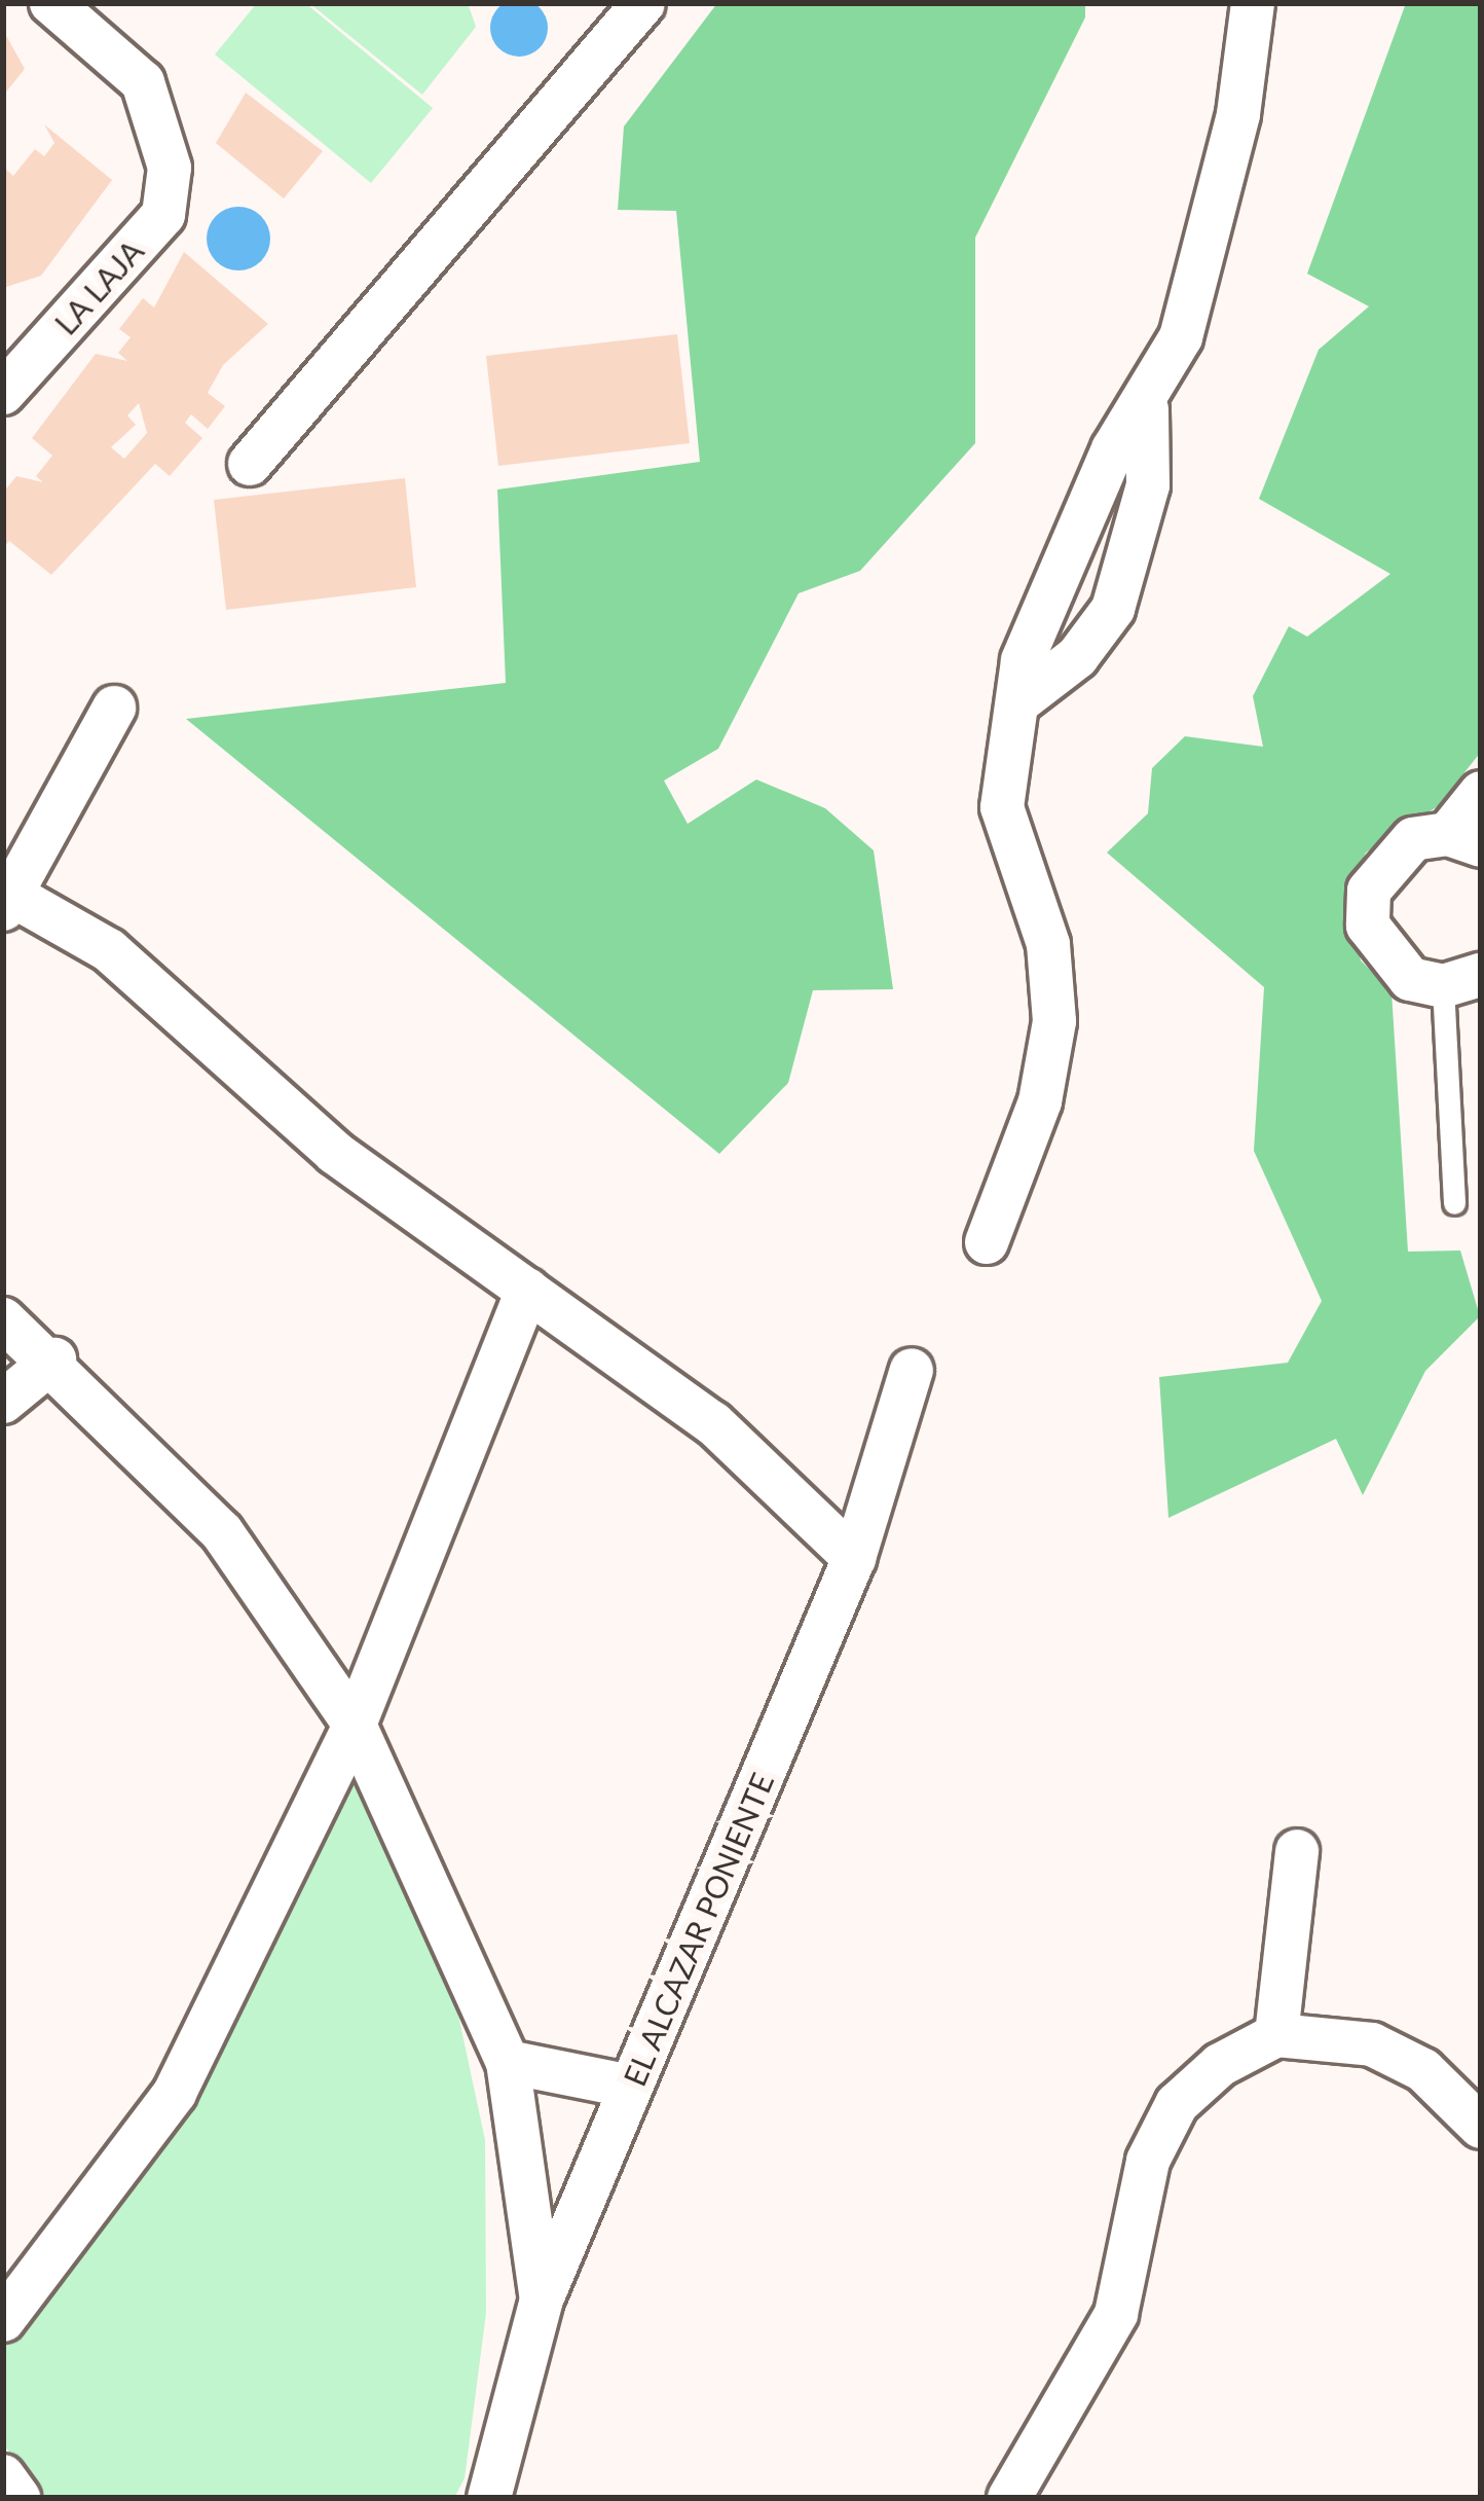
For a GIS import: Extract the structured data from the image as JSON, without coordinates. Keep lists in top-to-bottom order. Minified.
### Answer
{"streets":{"street":["LA LAJA","EL ALCAZAR PONIENTE"]}}
